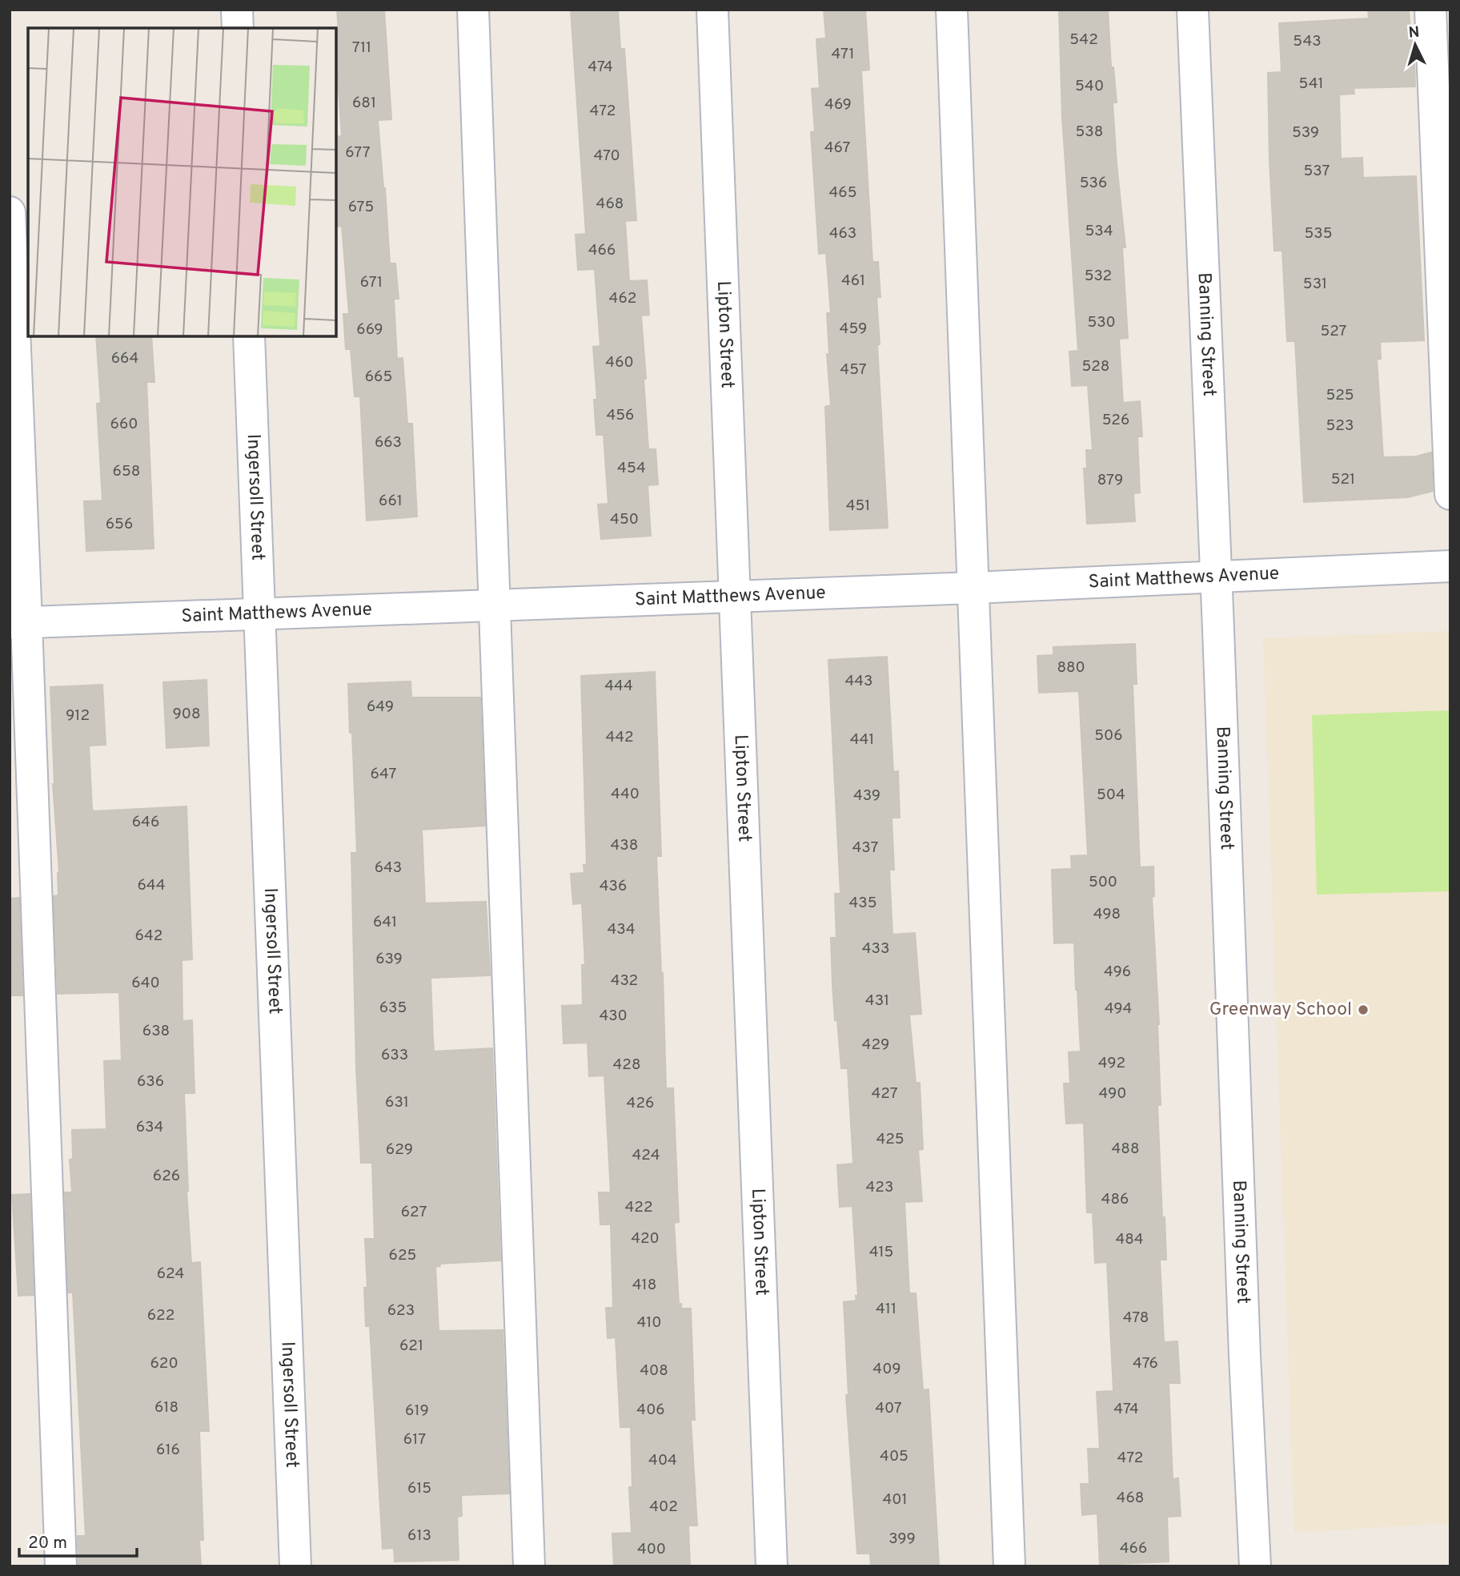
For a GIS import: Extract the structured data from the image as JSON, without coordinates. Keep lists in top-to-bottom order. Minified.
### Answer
{"streets":{"street":["Lipton Street","Banning Street","Ingersoll Street","Saint Matthews Avenue"]},"crossings":[["Lipton Street","Saint Matthews Avenue"],["Banning Street","Saint Matthews Avenue"],["Ingersoll Street","Saint Matthews Avenue"]],"places":["Greenway School"],"house_numbers":["542","543","711","471","474","541","540","681","469","472","538","539","467","677","470","537","536","465","468","675","534","463","535","466","532","461","671","531","462","530","459","669","527","664","460","528","457","665","525","456","526","660","523","663","454","658","521","879","661","451","450","656","880","443","444","649","908","912","506","442","441","647","440","504","439","646","438","437","643","500","644","436","435","498","641","434","642","433","639","496","432","640","431","635","494","430","638","429","633","492","428","636","427","490","631","426","634","425","488","629","424","626","423","486","422","627","420","484","415","625","624","418","411","623","622","478","410","621","620","476","409","408","618","407","474","406","619","617","616","405","472","404","615","468","401","402","613","399","466","400"],"scale_bar":"20 m","north":"top"}
